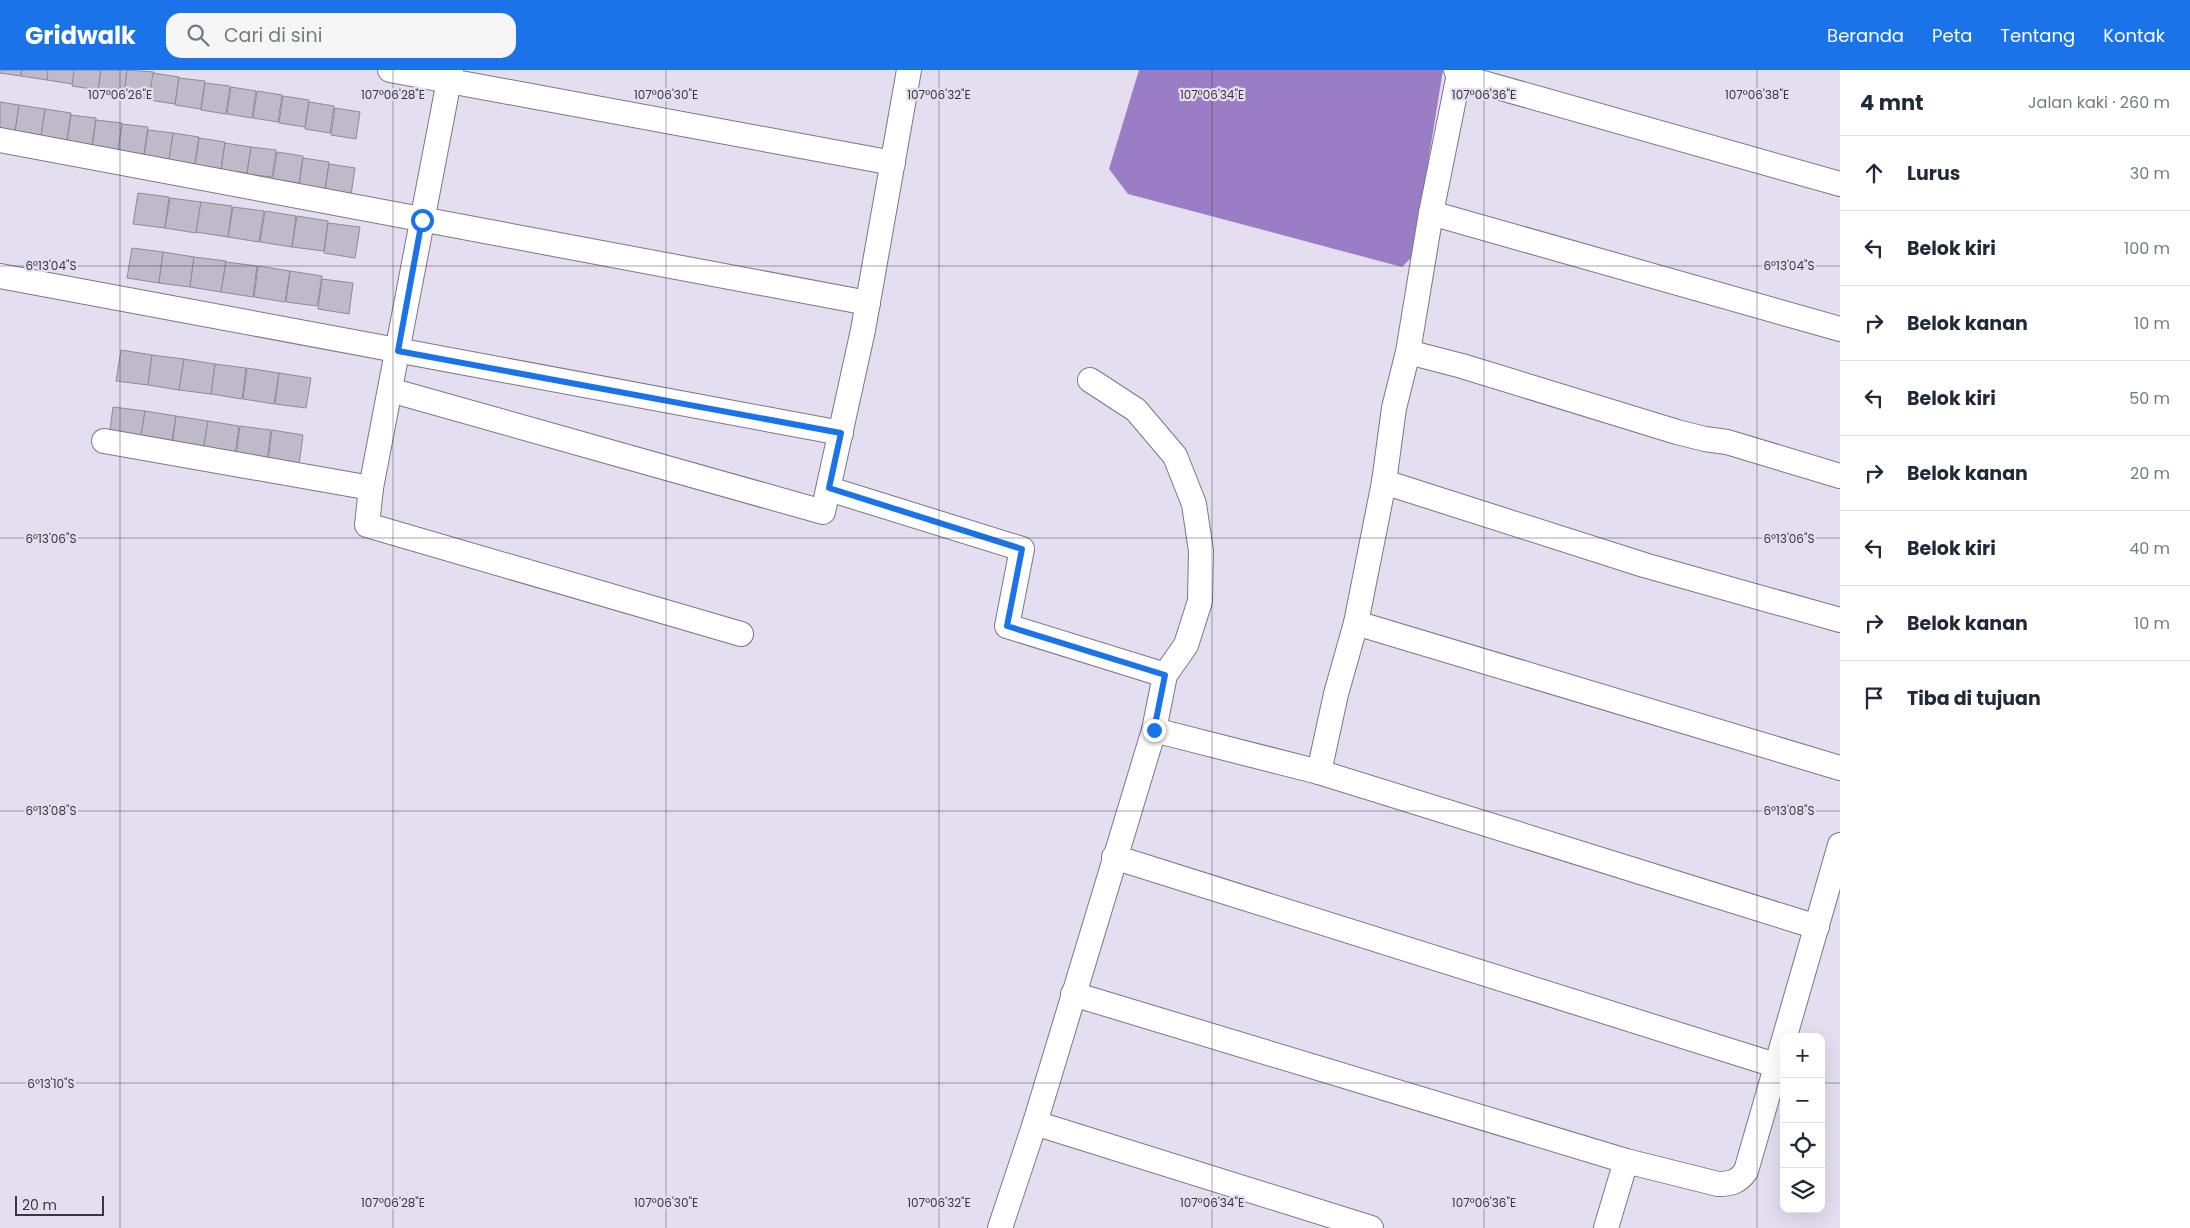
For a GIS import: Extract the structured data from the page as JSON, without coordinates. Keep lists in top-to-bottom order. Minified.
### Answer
{"scale_bar":"20 m","page":{"header":"Gridwalk","search":"Cari di sini","nav":["Beranda","Peta","Tentang","Kontak"],"heading":["4 mnt","Jalan kaki · 260 m"],"list":[["Lurus","30 m"],["Belok kiri","100 m"],["Belok kanan","10 m"],["Belok kiri","50 m"],["Belok kanan","20 m"],["Belok kiri","40 m"],["Belok kanan","10 m"],"Tiba di tujuan"],"map_buttons":["+","−"],"scale":"20 m"},"coordinates":["107°06'26\"E","107°06'28\"E","107°06'30\"E","107°06'32\"E","107°06'34\"E","107°06'36\"E","107°06'38\"E","6°13'04\"S","6°13'06\"S","6°13'08\"S","6°13'10\"S"]}
